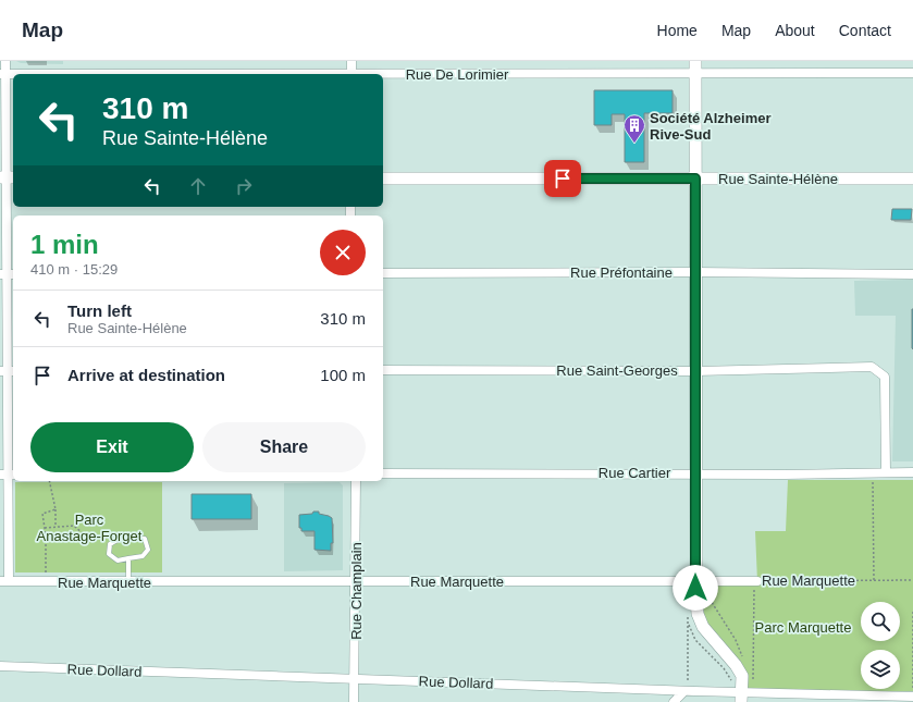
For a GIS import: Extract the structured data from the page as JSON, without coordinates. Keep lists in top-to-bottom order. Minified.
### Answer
{"streets":{"street":["Rue De Lorimier","Rue Sainte-Hélène","Rue Préfontaine","Rue Saint-Georges","Rue Cartier","Rue Marquette","Rue Champlain","Rue Dollard"]},"crossings":[["Rue Saint-Georges","Rue Cartier"],["Rue Marquette","Rue Champlain"],["Rue Champlain","Rue Dollard"]],"parks":["Parc Anastage-Forget","Parc Marquette"],"places":{"building":["Société Alzheimer Rive-Sud"]},"page":{"header":"Map","nav":["Home","Map","About","Contact"],"turn":["310 m","Rue Sainte-Hélène"],"heading":["1 min","410 m · 15:29"],"list":[{"name":"Turn left","note":"Rue Sainte-Hélène","value":"310 m"},{"name":"Arrive at destination","value":"100 m"}],"buttons":["Exit","Share"]}}
